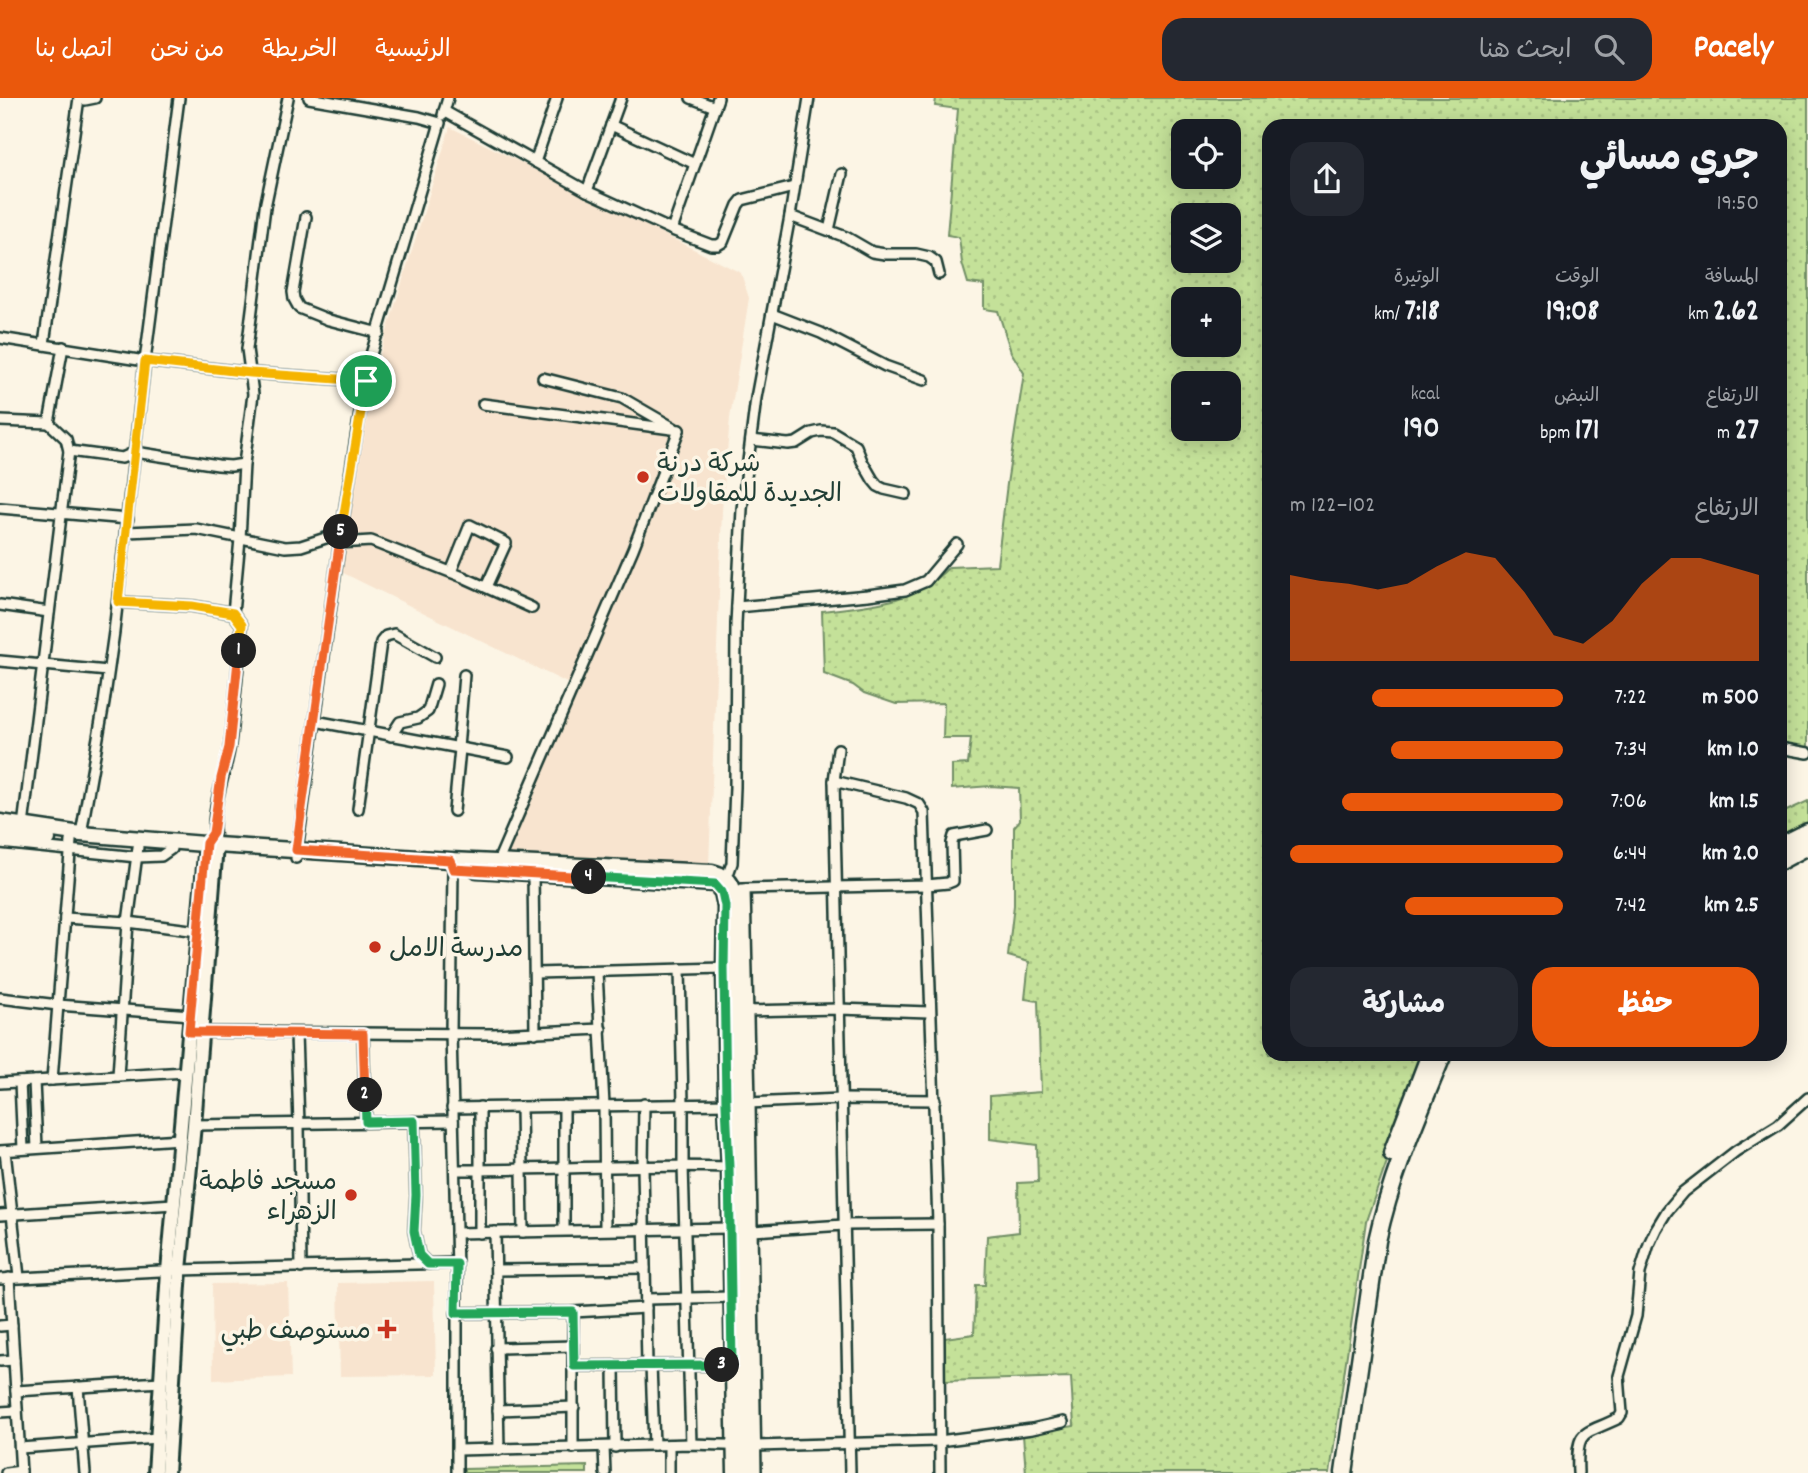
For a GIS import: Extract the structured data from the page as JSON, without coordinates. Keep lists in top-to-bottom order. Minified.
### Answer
{"places":{"other":["شركة درنة الجديدة للمقاولات","مدرسة الامل","مسجد فاطمة الزهراء"],"health":["مستوصف طبي"]},"page":{"header":"Pacely","search":"ابحث هنا","nav":["الرئيسية","الخريطة","من نحن","اتصل بنا"],"map_buttons":["+","−"],"heading":["جري مسائي","19:50"],"stats":[["المسافة","2.62 km"],["الوقت","19:08"],["الوتيرة","7:18 /km"],["الارتفاع","27 m"],["النبض","171 bpm"],["kcal","190"]],"chart":["الارتفاع","102–122 m"],"pins":["5","1","4","2","3"],"list":[{"name":"500 m","note":"7:22"},{"name":"1.0 km","note":"7:34"},{"name":"1.5 km","note":"7:06"},{"name":"2.0 km","note":"6:44"},{"name":"2.5 km","note":"7:42"}],"buttons":["حفظ","مشاركة"]}}
